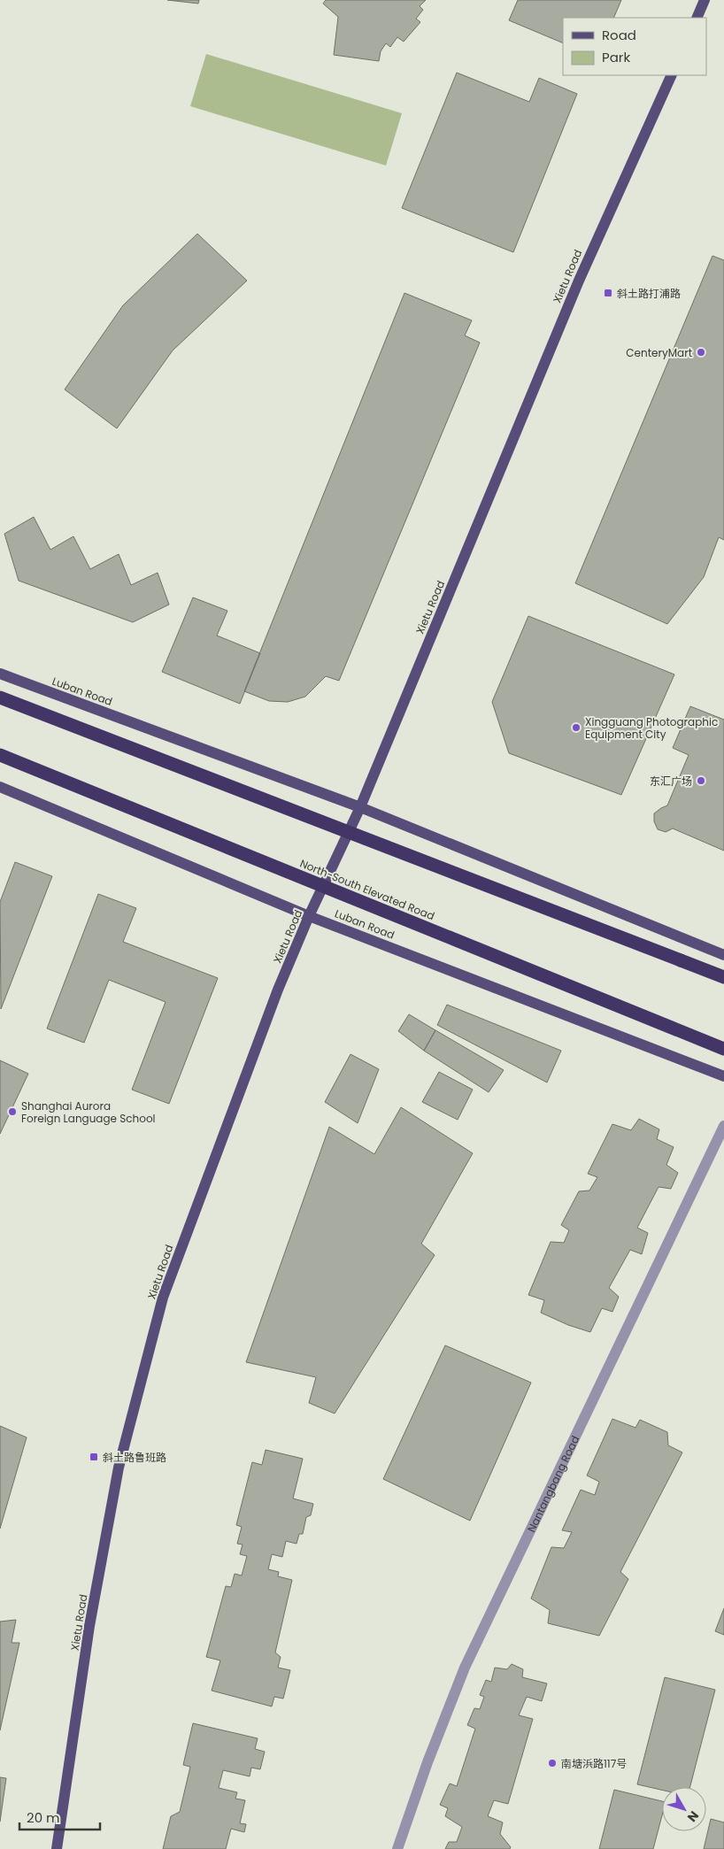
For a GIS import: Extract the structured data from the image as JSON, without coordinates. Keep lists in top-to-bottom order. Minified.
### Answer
{"streets":{"highway":["North-South Elevated Road"],"main road":["Xietu Road","Luban Road"],"street":["Nantangbang Road"]},"crossings":[["Xietu Road","Luban Road"]],"places":{"transit":["斜土路打浦路","斜土路鲁班路"],"other":["CenteryMart","Xingguang Photographic Equipment City","东汇广场","Shanghai Aurora Foreign Language School","南塘浜路117号"]},"legend":["Road","Park"],"scale_bar":"20 m","north":"bottom right"}
